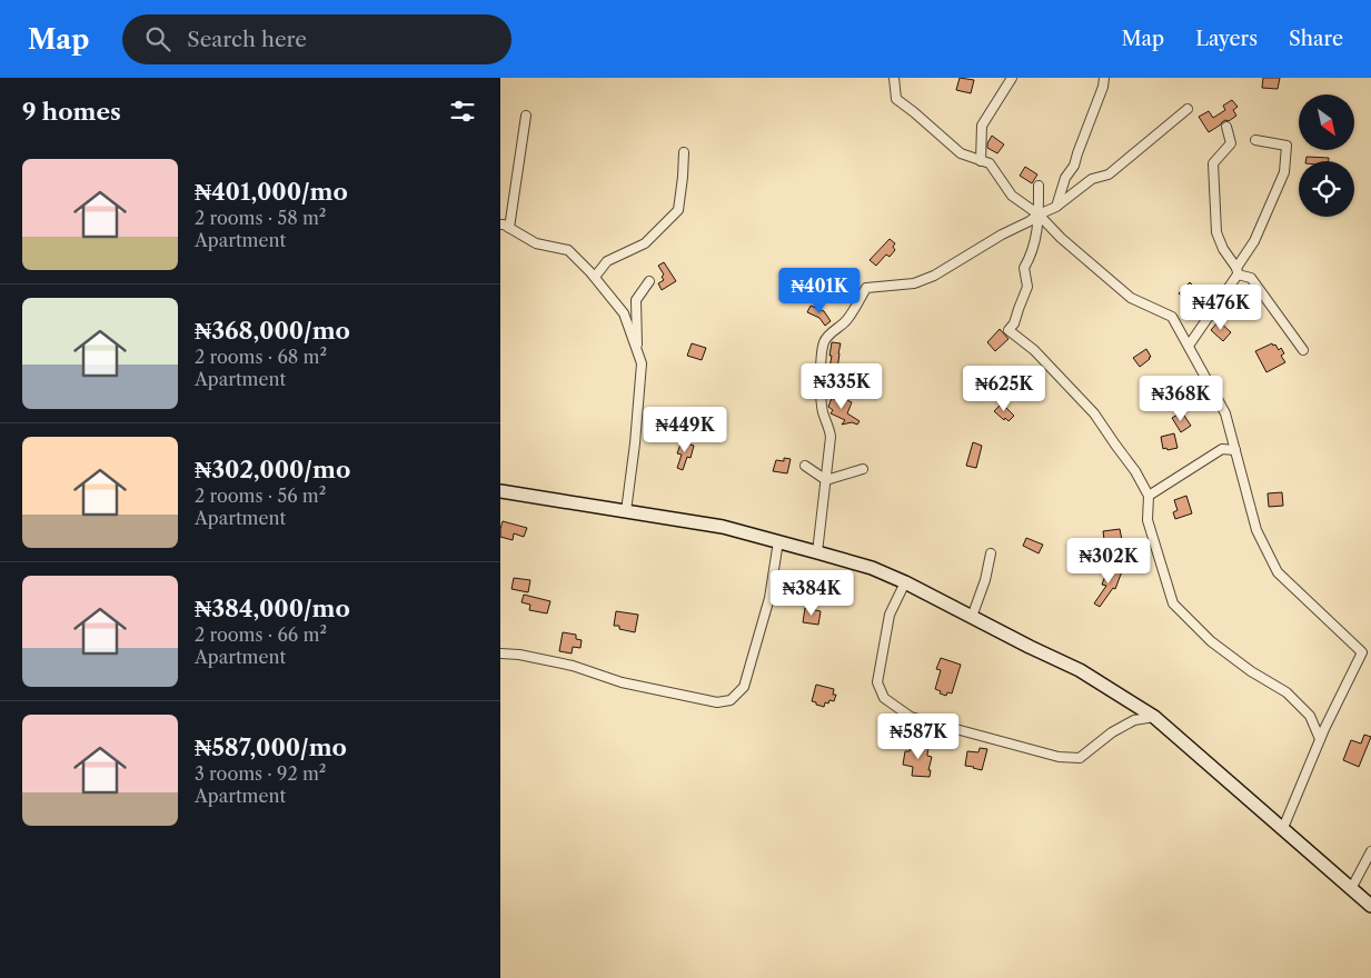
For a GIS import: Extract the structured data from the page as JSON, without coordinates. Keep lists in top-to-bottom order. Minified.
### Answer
{"north":"bottom right","page":{"header":"Map","search":"Search here","nav":["Map","Layers","Share"],"heading":"9 homes","list":[{"name":"₦401,000/mo","note":"2 rooms · 58 m² · Apartment"},{"name":"₦368,000/mo","note":"2 rooms · 68 m² · Apartment"},{"name":"₦302,000/mo","note":"2 rooms · 56 m² · Apartment"},{"name":"₦384,000/mo","note":"2 rooms · 66 m² · Apartment"},{"name":"₦587,000/mo","note":"3 rooms · 92 m² · Apartment"}],"price":["₦401K","₦476K","₦335K","₦625K","₦368K","₦449K","₦302K","₦384K","₦587K"]}}
